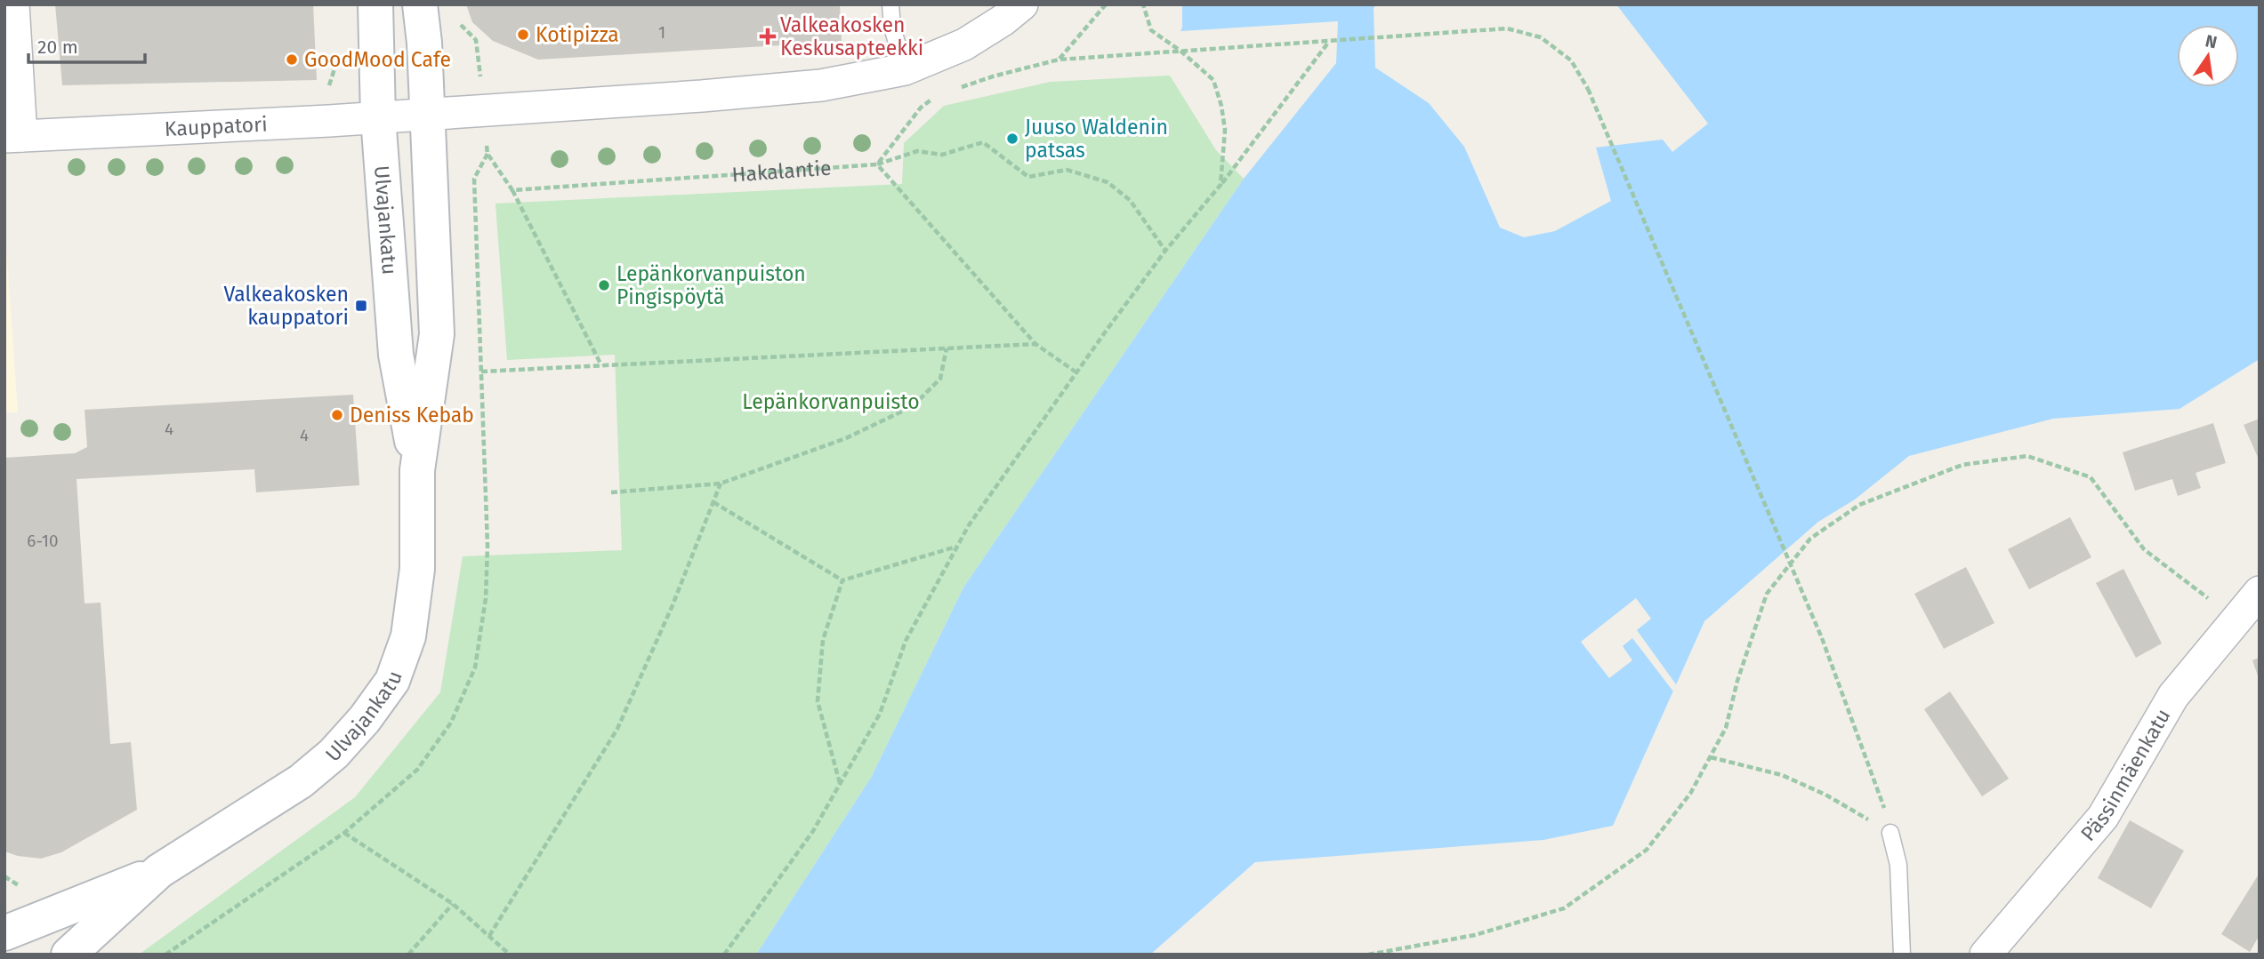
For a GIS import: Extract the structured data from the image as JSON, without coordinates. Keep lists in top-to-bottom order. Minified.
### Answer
{"streets":{"main road":["Ulvajankatu"],"street":["Kauppatori","Pässinmäenkatu"],"path":["Hakalantie"]},"crossings":[["Kauppatori","Ulvajankatu"]],"parks":["Lepänkorvanpuisto"],"places":{"other":["Kotipizza","GoodMood Cafe","Juuso Waldenin patsas","Lepänkorvanpuiston Pingispöytä","Deniss Kebab"],"health":["Valkeakosken Keskusapteekki"],"transit":["Valkeakosken kauppatori"]},"house_numbers":["1","4","4","6-10"],"scale_bar":"20 m","north":"top"}
